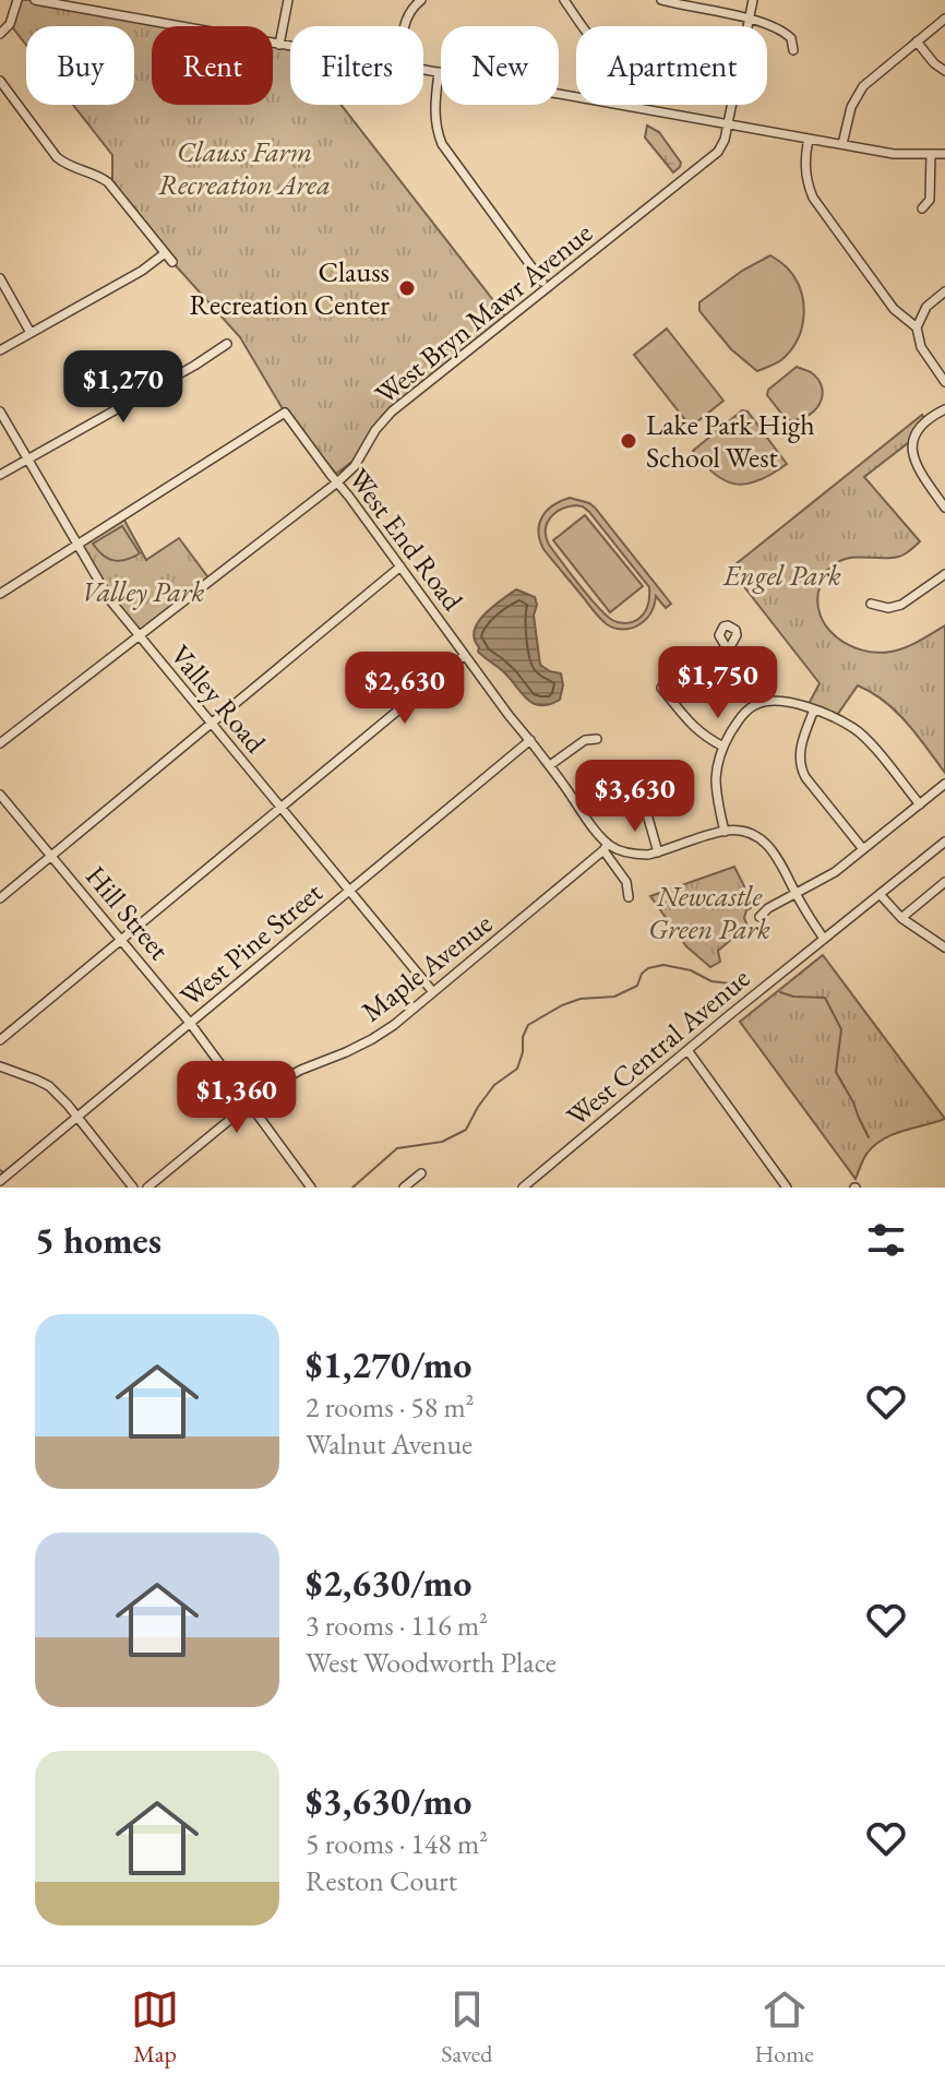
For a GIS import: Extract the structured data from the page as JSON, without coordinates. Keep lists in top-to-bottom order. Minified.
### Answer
{"streets":{"street":["West Bryn Mawr Avenue","West End Road","Valley Road","Hill Street","West Pine Street","Maple Avenue","West Central Avenue"]},"crossings":[["West Bryn Mawr Avenue","West End Road"],["West Bryn Mawr Avenue","Valley Road"],["West End Road","Valley Road"],["West End Road","West Pine Street"],["West End Road","Maple Avenue"],["Valley Road","West Pine Street"],["Valley Road","Maple Avenue"],["Hill Street","West Pine Street"],["Hill Street","Maple Avenue"]],"parks":["Clauss Farm Recreation Area","Engel Park","Valley Park","Newcastle Green Park"],"places":["Clauss Recreation Center","Lake Park High School West"],"page":{"chip":["Buy","Rent","Filters","New","Apartment"],"price":["$1,270","$1,750","$2,630","$3,630","$1,360"],"heading":"5 homes","list":[{"name":"$1,270/mo","note":"2 rooms · 58 m² · Walnut Avenue"},{"name":"$2,630/mo","note":"3 rooms · 116 m² · West Woodworth Place"},{"name":"$3,630/mo","note":"5 rooms · 148 m² · Reston Court"}],"tabs":["Map","Saved","Home"]}}
